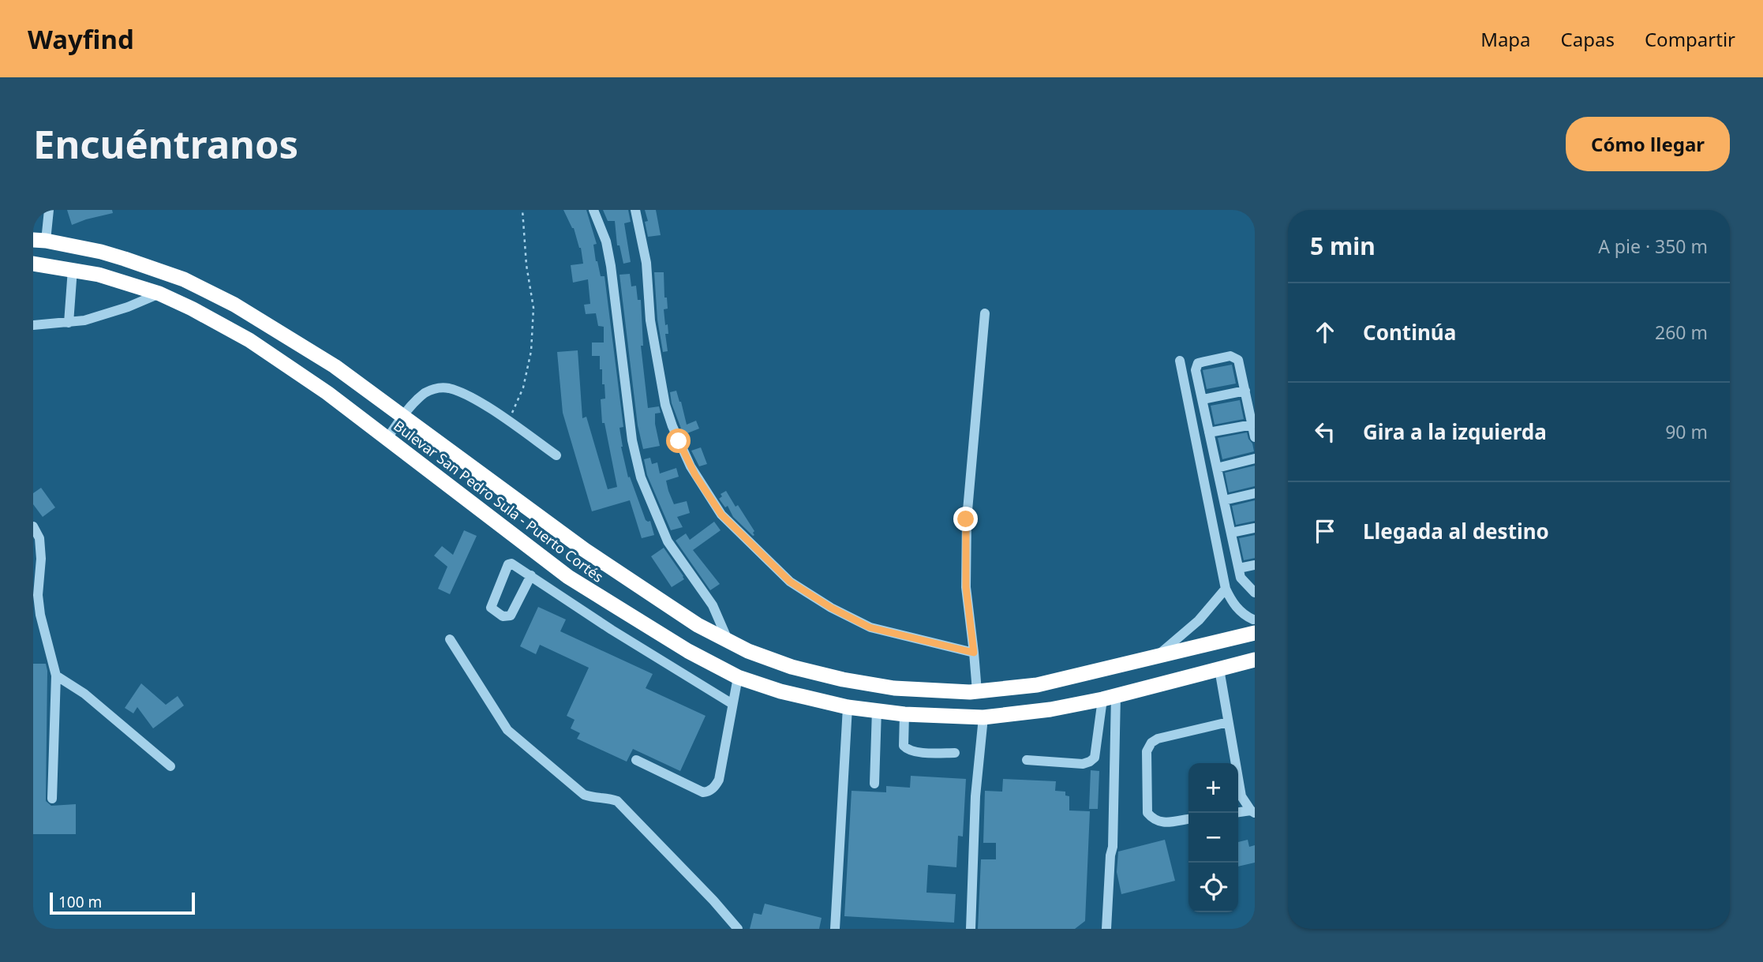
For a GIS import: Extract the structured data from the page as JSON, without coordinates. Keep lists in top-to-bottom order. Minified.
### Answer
{"streets":{"highway":["Bulevar San Pedro Sula - Puerto Cortés"]},"scale_bar":"100 m","page":{"header":"Wayfind","nav":["Mapa","Capas","Compartir"],"buttons":"Cómo llegar","title":"Encuéntranos","heading":["5 min","A pie · 350 m"],"list":[["Continúa","260 m"],["Gira a la izquierda","90 m"],"Llegada al destino"],"map_buttons":["+","−"],"scale":"100 m"}}
